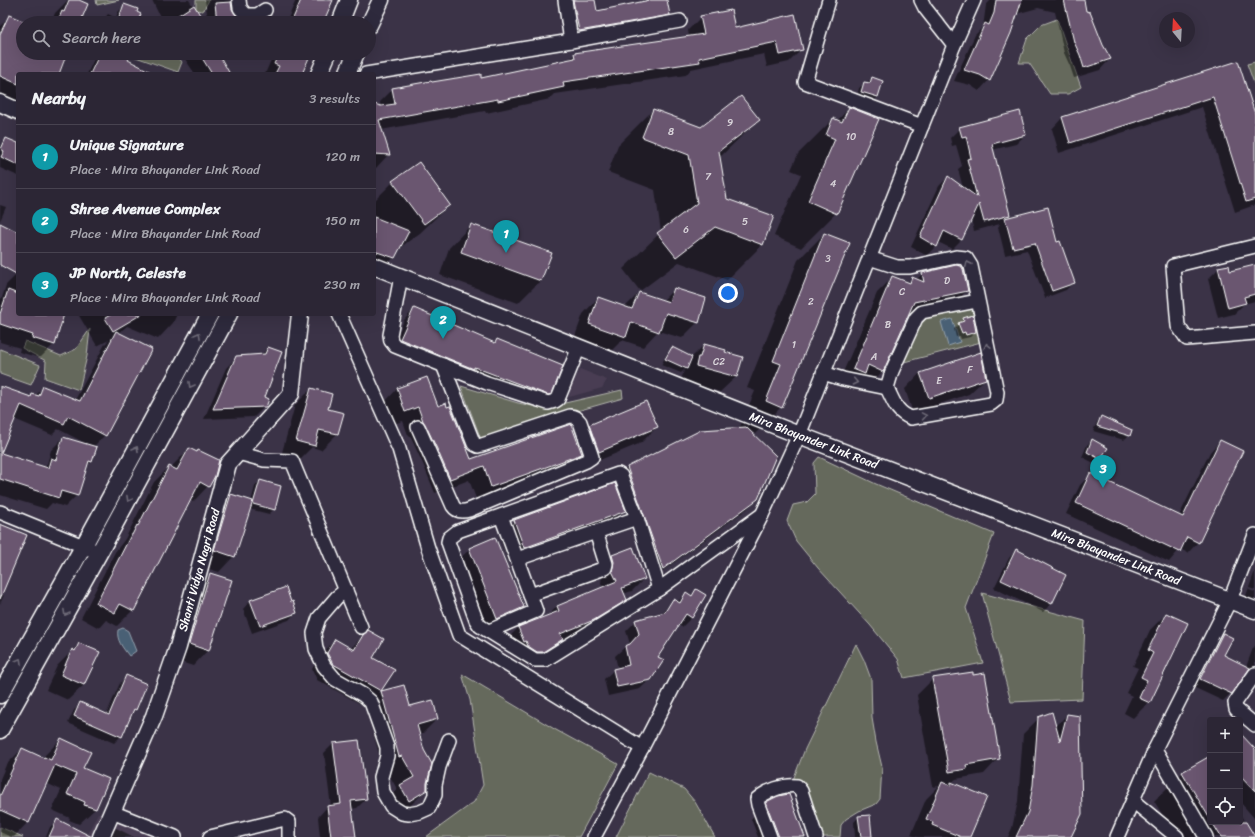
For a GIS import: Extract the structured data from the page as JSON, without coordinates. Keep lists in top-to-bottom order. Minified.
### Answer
{"streets":{"street":["Mira Bhayander Link Road","Shanti Vidya Nagri Road"]},"house_numbers":["9","8","10","7","4","5","6","3","D","C","2","B","1","A","C2","F","E"],"north":"top","page":{"search":"Search here","heading":["Nearby","3 results"],"list":[{"mark":"1","name":"Unique Signature","note":"Place · Mira Bhayander Link Road","value":"120 m"},{"mark":"2","name":"Shree Avenue Complex","note":"Place · Mira Bhayander Link Road","value":"150 m"},{"mark":"3","name":"JP North, Celeste","note":"Place · Mira Bhayander Link Road","value":"230 m"}],"pins":["1","2","3"],"map_buttons":["+","−"]}}
